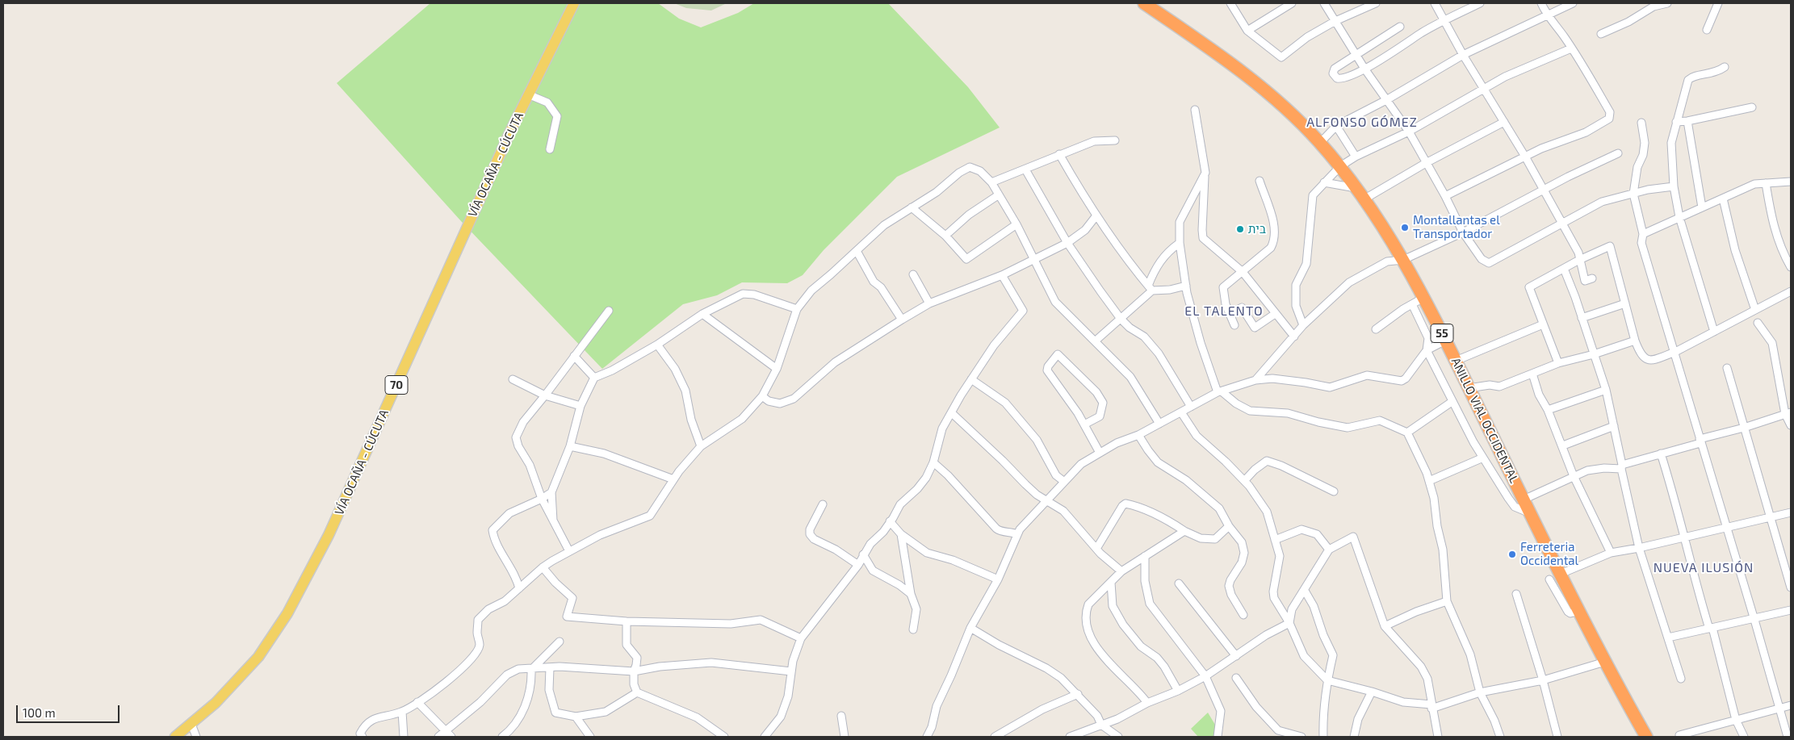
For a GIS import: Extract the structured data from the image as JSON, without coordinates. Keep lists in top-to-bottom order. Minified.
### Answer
{"streets":{"highway":["55","ANILLO VIAL OCCIDENTAL"],"main road":["VÍA OCAÑA - CÚCUTA","70"]},"districts":["ALFONSO GÓMEZ","EL TALENTO","NUEVA ILUSIÓN"],"places":["Montallantas el Transportador","בית","Ferreteria Occidental"],"scale_bar":"100 m"}
